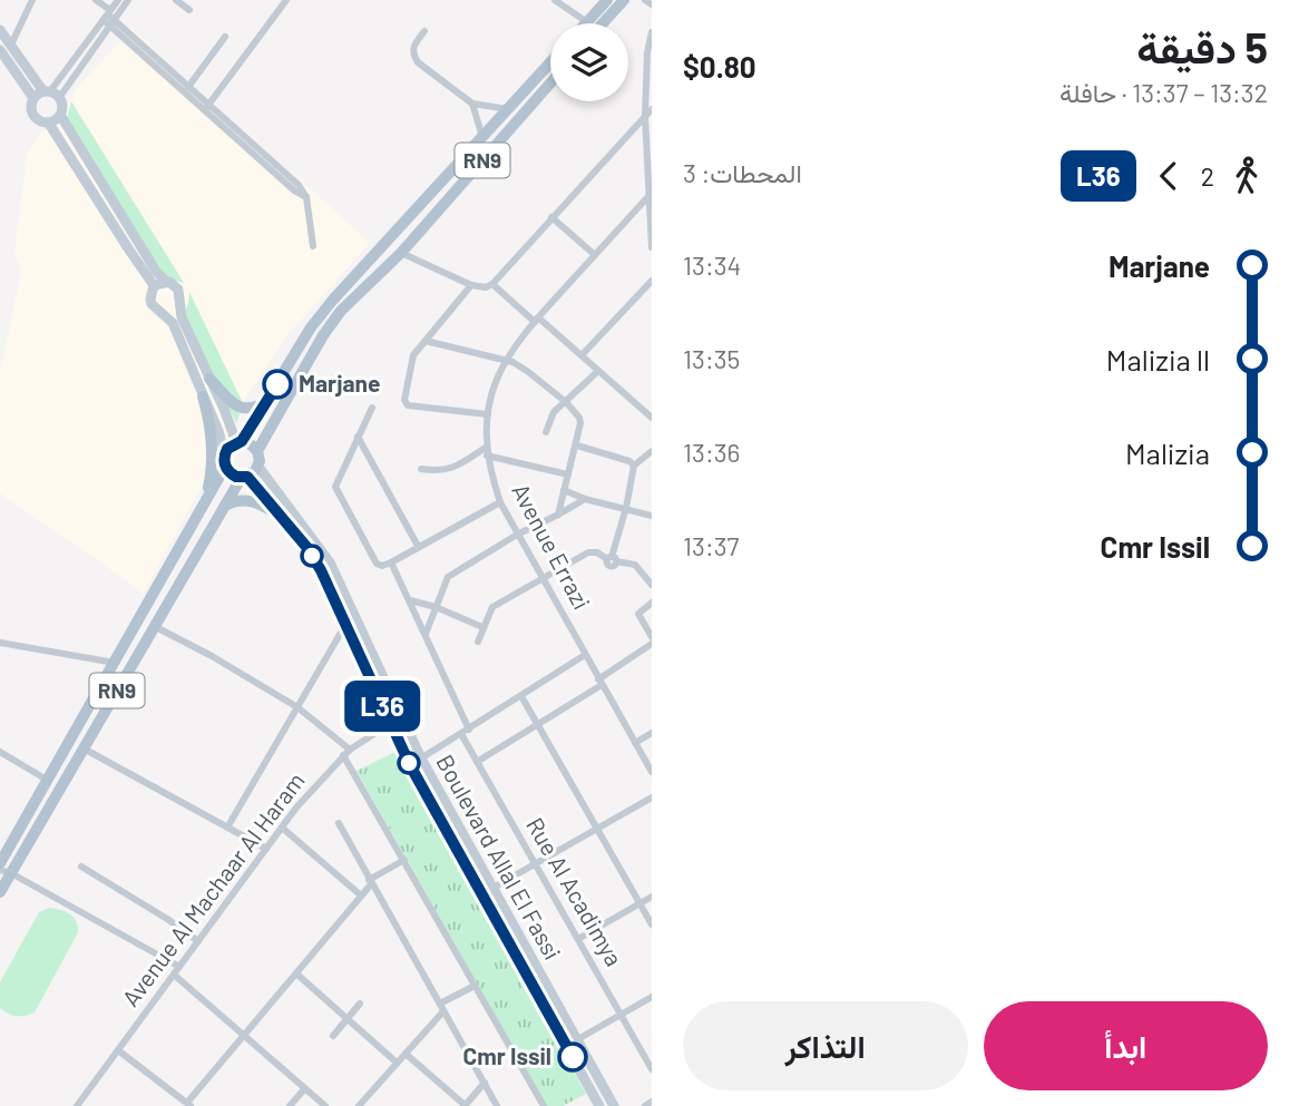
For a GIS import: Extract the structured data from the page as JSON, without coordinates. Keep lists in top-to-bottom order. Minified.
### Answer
{"streets":{"main road":["RN9","Boulevard Allal El Fassi"],"street":["Avenue Errazi","Avenue Al Machaar Al Haram","Rue Al Acadimya"]},"crossings":[["RN9","Boulevard Allal El Fassi"],["Boulevard Allal El Fassi","Avenue Al Machaar Al Haram"]],"places":["Marjane","Cmr Issil"],"lines":["bus line L36"],"page":{"heading":["5 دقيقة","13:32 – 13:37 · حافلة","$0.80"],"on_map":"L36","legs":["2","L36","المحطات: 3"],"list":[{"name":"Marjane","value":"13:34"},{"name":"Malizia ll","value":"13:35"},{"name":"Malizia","value":"13:36"},{"name":"Cmr Issil","value":"13:37"}],"buttons":["ابدأ","التذاكر"]}}
